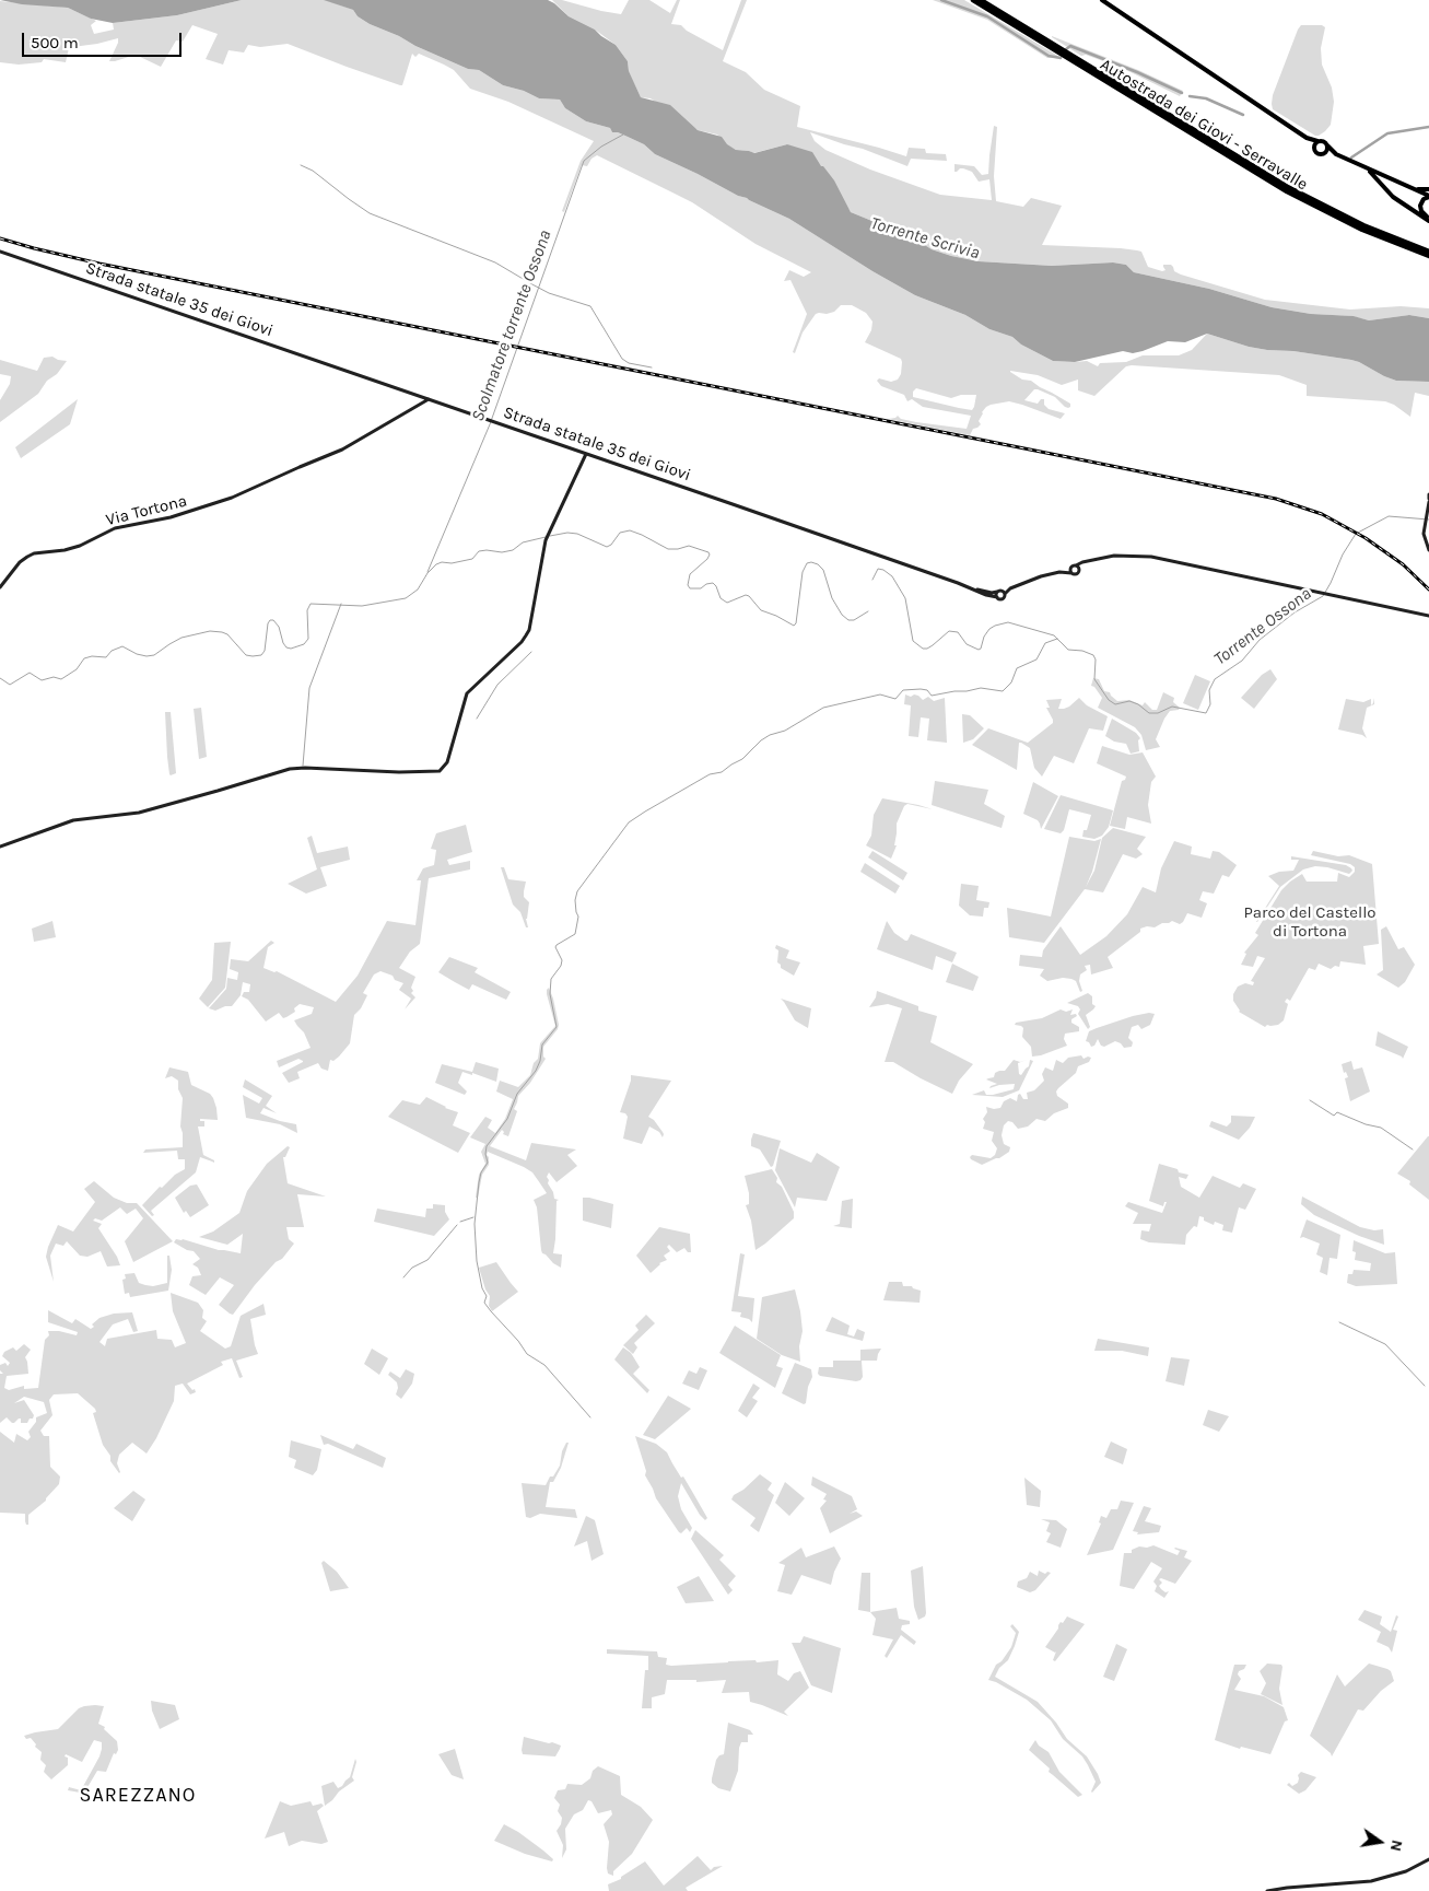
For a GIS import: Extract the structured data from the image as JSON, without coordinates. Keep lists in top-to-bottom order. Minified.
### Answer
{"streets":{"highway":["Autostrada dei Giovi - Serravalle"],"main road":["Strada statale 35 dei Giovi","Via Tortona"]},"crossings":[["Strada statale 35 dei Giovi","Via Tortona"]],"districts":["SAREZZANO"],"water":["Torrente Scrivia","Scolmatore torrente Ossona","Torrente Ossona"],"parks":["Parco del Castello di Tortona"],"scale_bar":"500 m","north":"right"}
